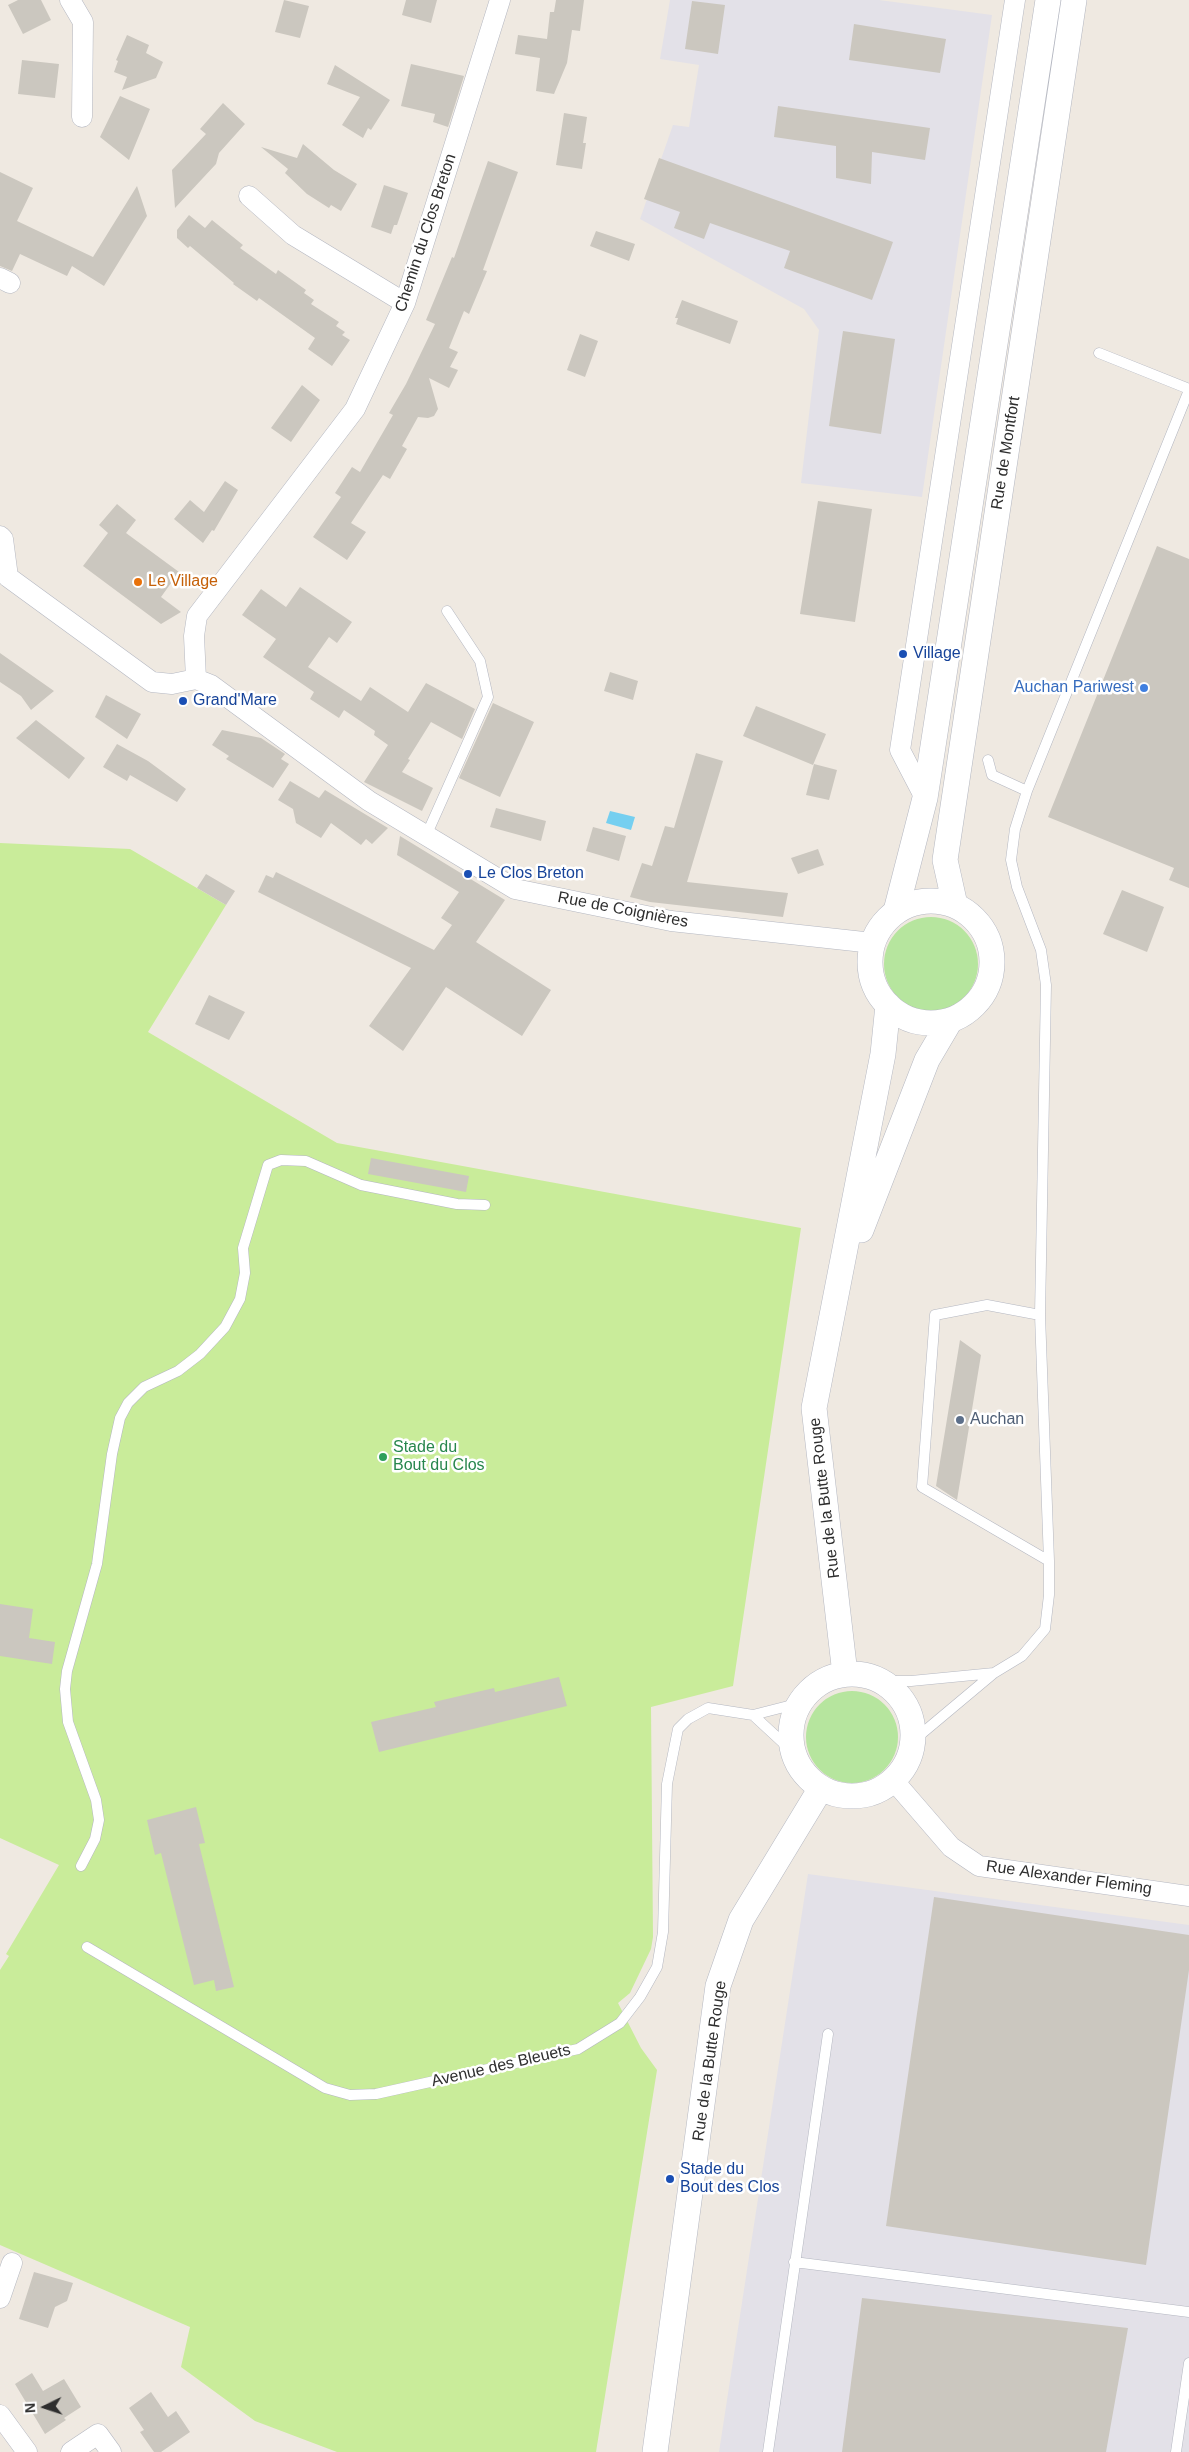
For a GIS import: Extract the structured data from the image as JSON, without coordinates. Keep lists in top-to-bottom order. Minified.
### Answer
{"streets":{"street":["Chemin du Clos Breton","Rue de Montfort","Rue de Coignières","Rue de la Butte Rouge","Rue Alexander Fleming"],"lane":["Avenue des Bleuets"]},"crossings":[["Chemin du Clos Breton","Rue de Coignières"],["Rue de Montfort","Rue de Coignières"],["Rue de Montfort","Rue de la Butte Rouge"],["Rue de Coignières","Rue de la Butte Rouge"],["Rue de la Butte Rouge","Rue Alexander Fleming"],["Rue de la Butte Rouge","Avenue des Bleuets"],["Rue Alexander Fleming","Avenue des Bleuets"]],"places":["Le Village","Village","Auchan Pariwest","Grand'Mare","Le Clos Breton","Auchan","Stade du Bout du Clos","Stade du Bout des Clos"],"north":"left"}
